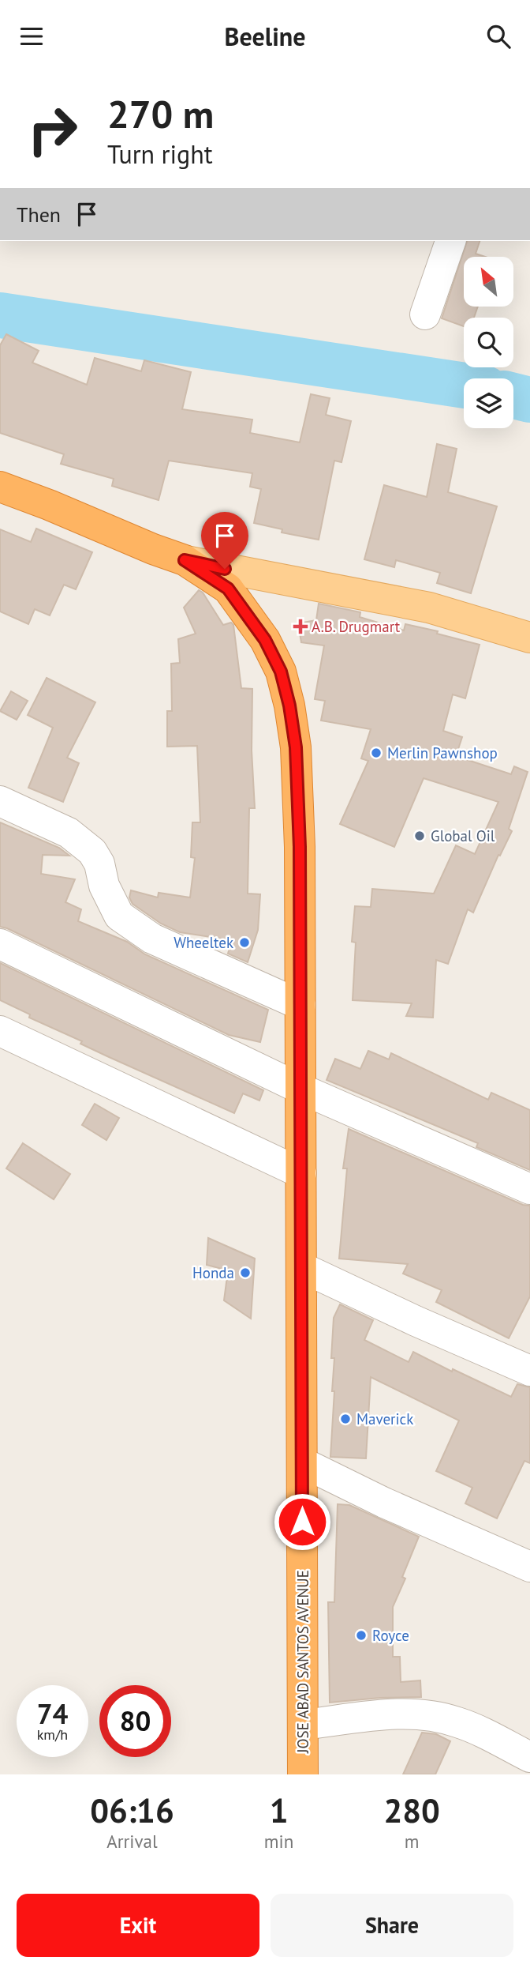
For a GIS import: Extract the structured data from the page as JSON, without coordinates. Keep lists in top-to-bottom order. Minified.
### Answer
{"streets":{"highway":["JOSE ABAD SANTOS AVENUE"]},"places":{"health":["A.B. Drugmart"],"other":["Merlin Pawnshop","Global Oil","Wheeltek","Honda","Maverick","Royce"]},"north":"top left","page":{"header":"Beeline","turn":["270 m","Turn right"],"then":"Then","speed":"74 km/h","limit":"80","eta":["06:16","Arrival","1","min","280","m"],"buttons":["Exit","Share"]}}
